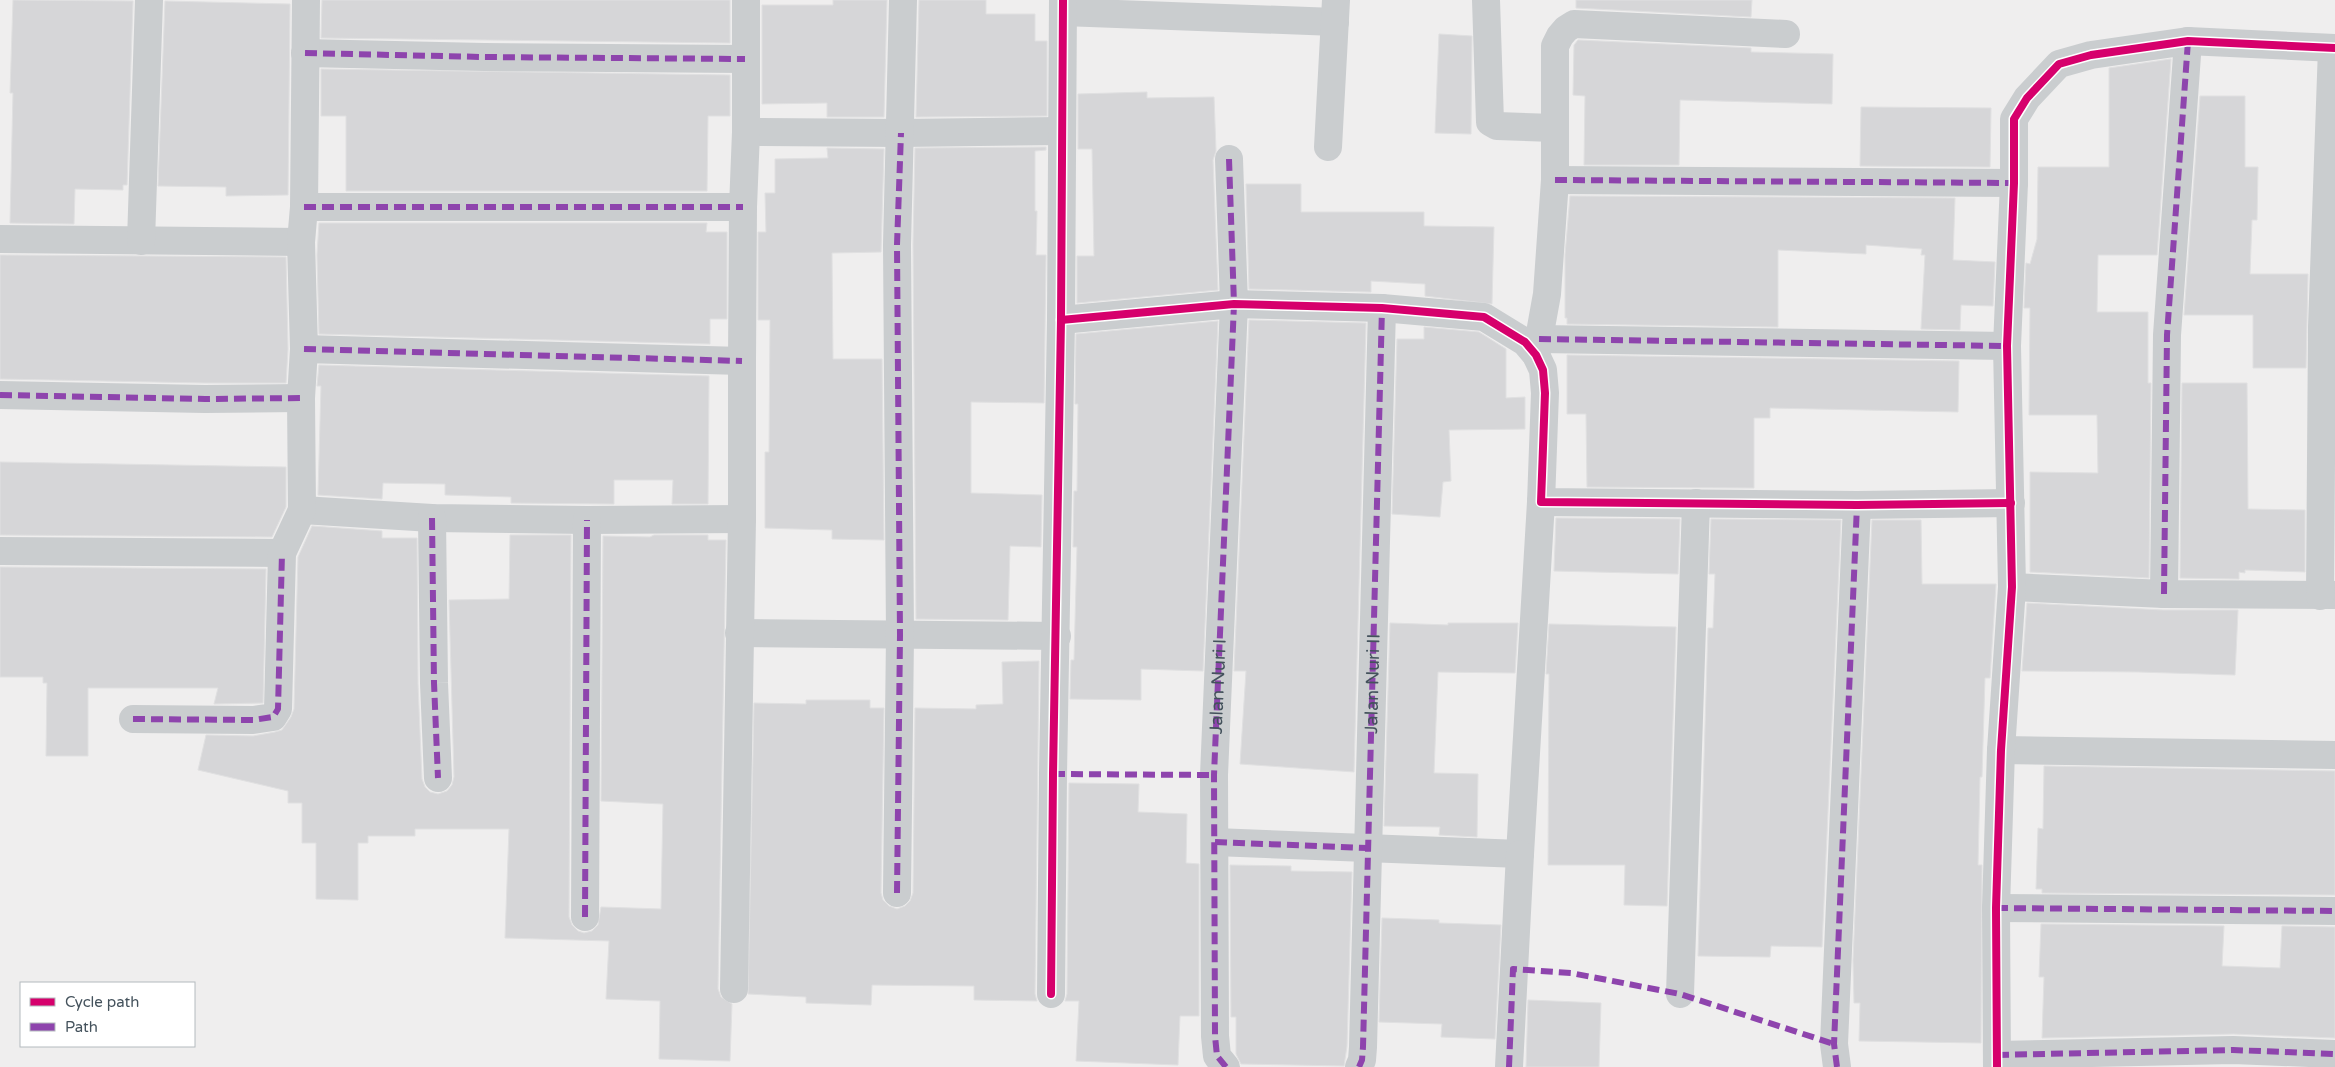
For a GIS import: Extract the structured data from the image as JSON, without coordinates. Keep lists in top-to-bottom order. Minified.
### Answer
{"streets":{"street":["Jalan Nuri II","Jalan Nuri I"]},"legend":["Cycle path","Path"]}
